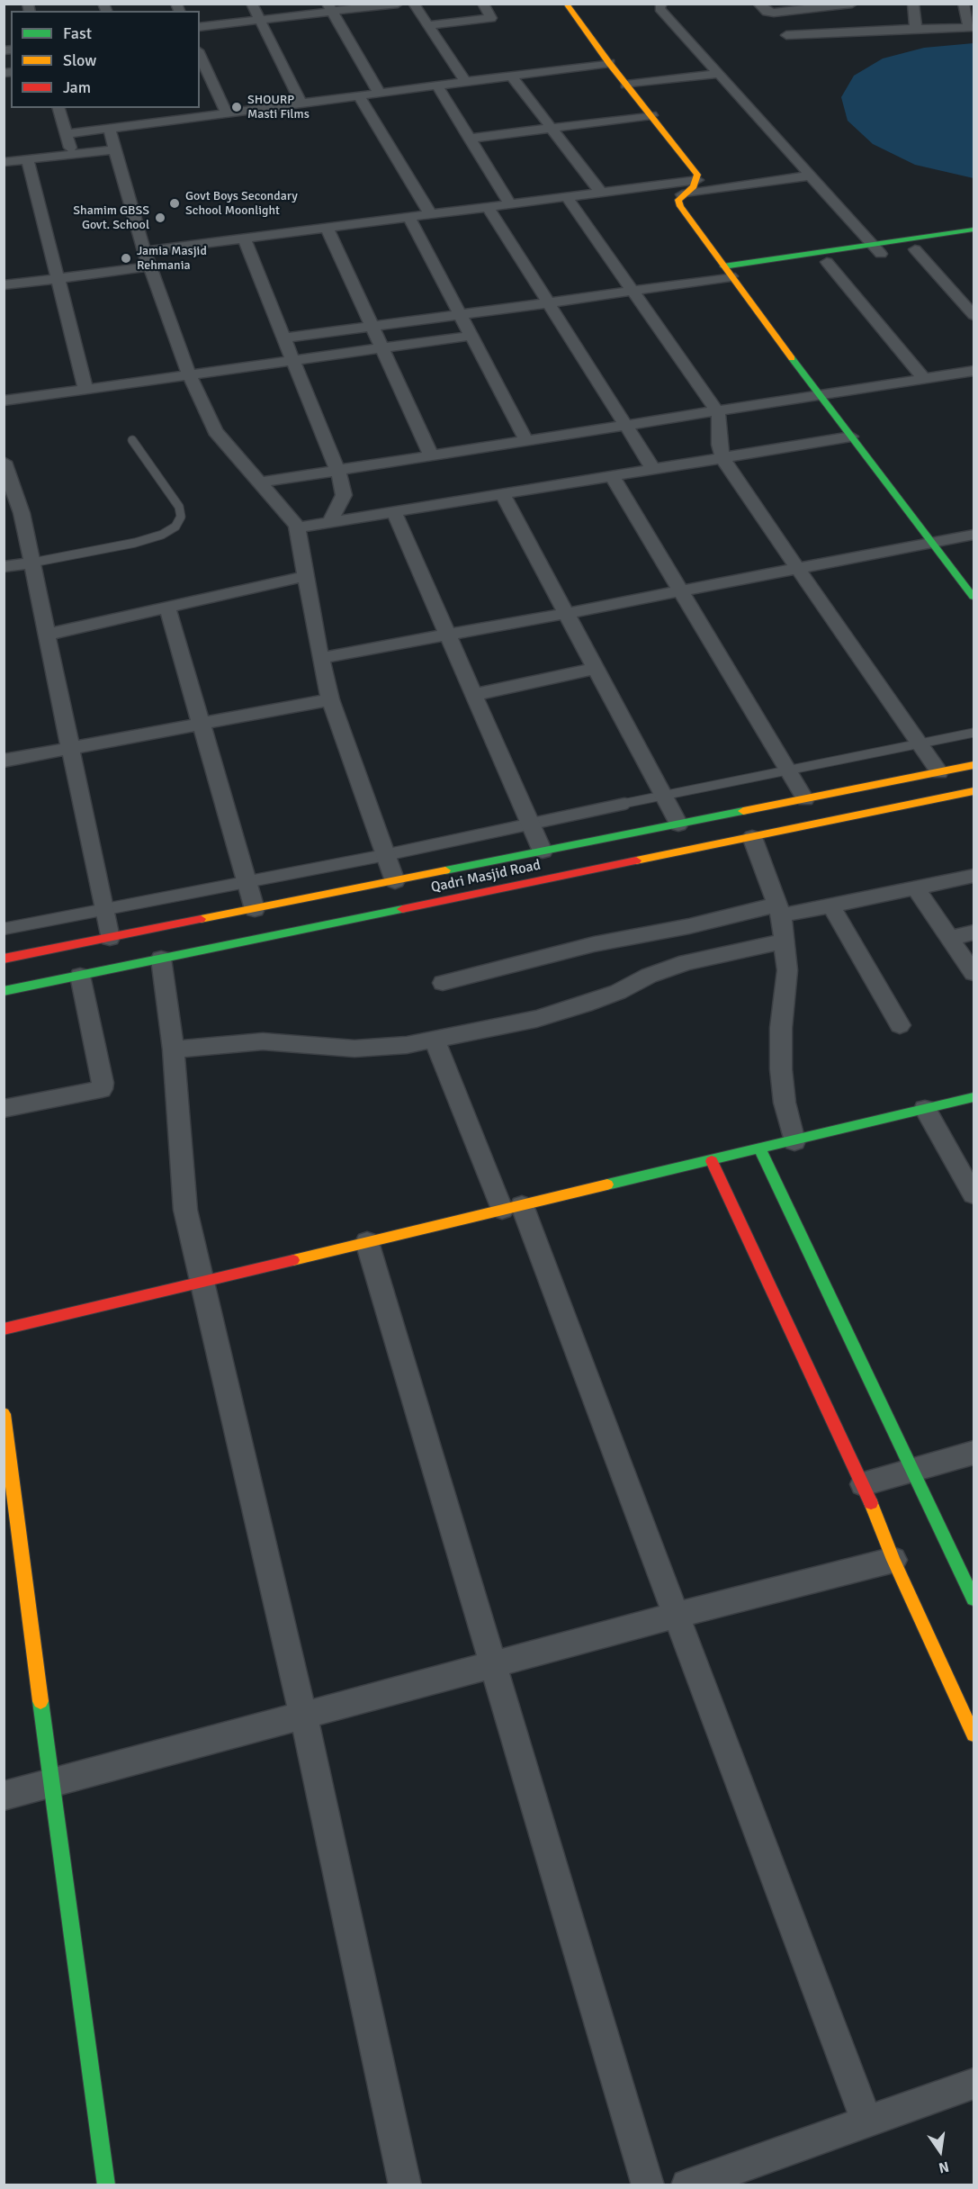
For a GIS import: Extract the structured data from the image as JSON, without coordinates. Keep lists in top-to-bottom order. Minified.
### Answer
{"streets":{"street":["Qadri Masjid Road"]},"places":["SHOURP Masti Films","Govt Boys Secondary School Moonlight","Shamim GBSS Govt. School","Jamia Masjid Rehmania"],"legend":["Fast","Slow","Jam"],"north":"bottom"}
